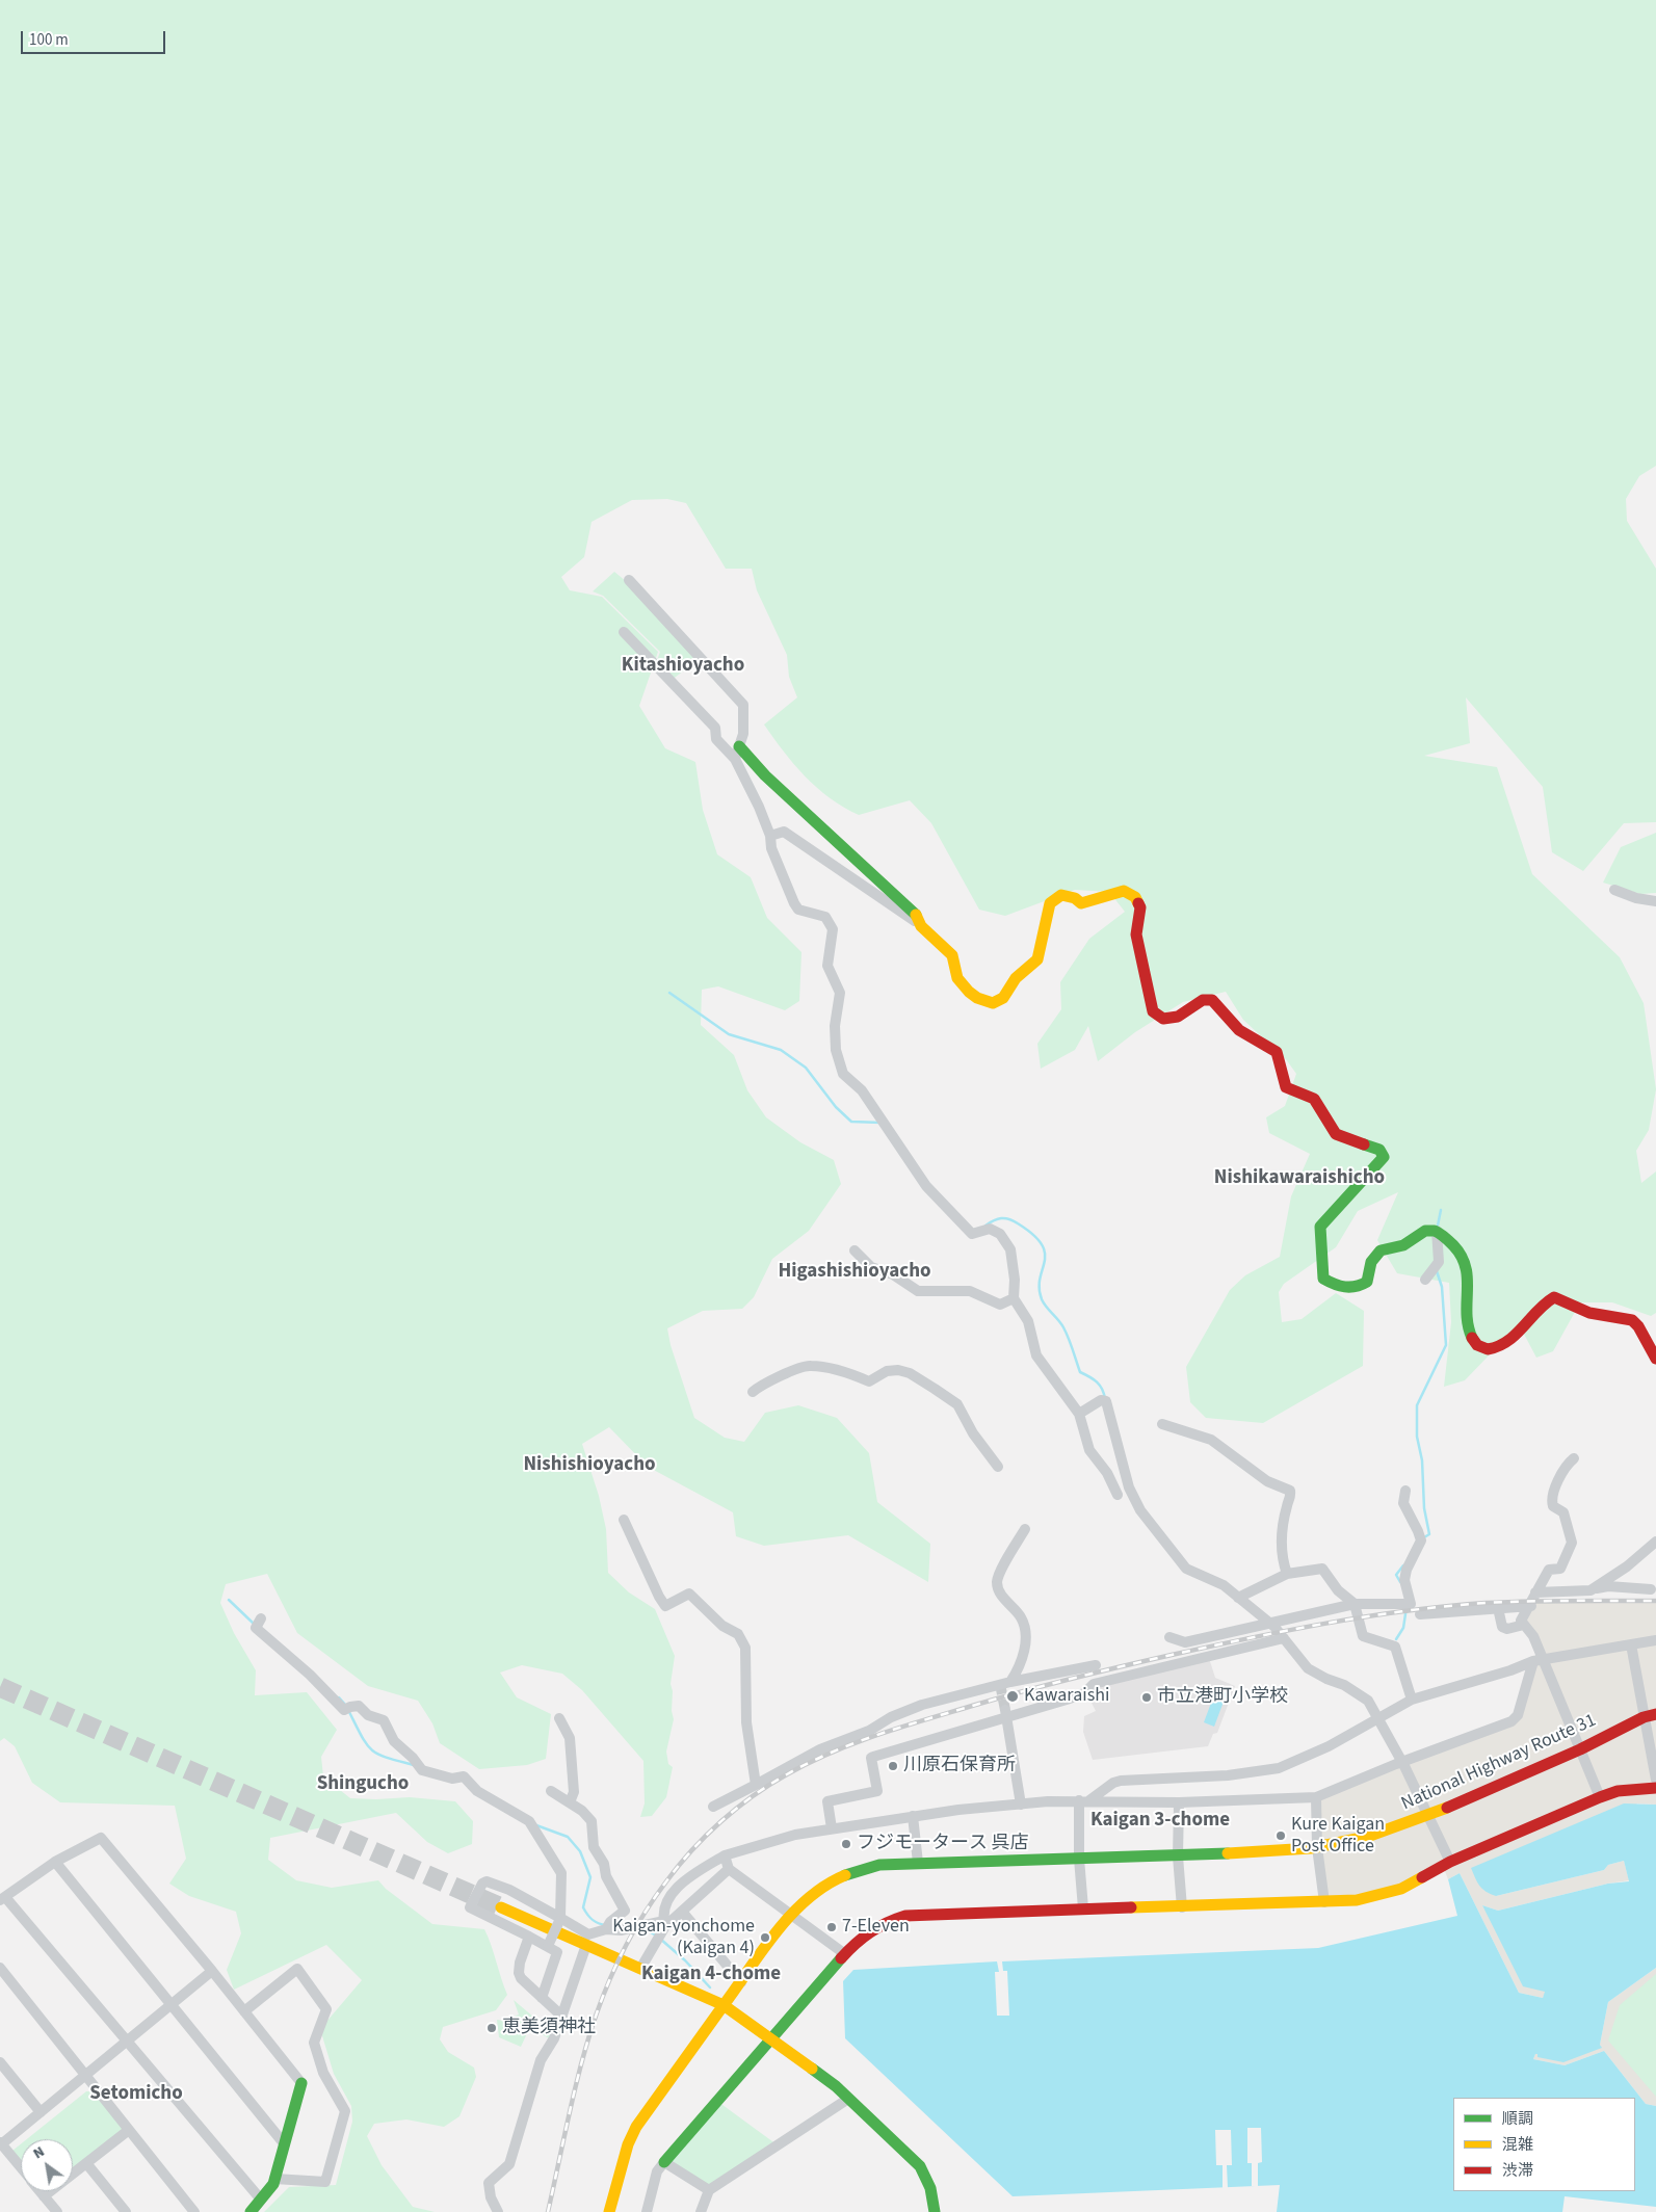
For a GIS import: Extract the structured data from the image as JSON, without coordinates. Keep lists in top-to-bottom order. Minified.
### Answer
{"streets":{"main road":["National Highway Route 31"]},"districts":["Kitashioyacho","Nishikawaraishicho","Higashishioyacho","Nishishioyacho","Shingucho","Kaigan 3-chome","Kaigan 4-chome","Setomicho"],"places":["Kawaraishi","市立港町小学校","川原石保育所","Kure Kaigan Post Office","フジモータース 呉店","7-Eleven","Kaigan-yonchome (Kaigan 4)","恵美須神社"],"legend":["順調","混雑","渋滞"],"scale_bar":"100 m","north":"top left"}
